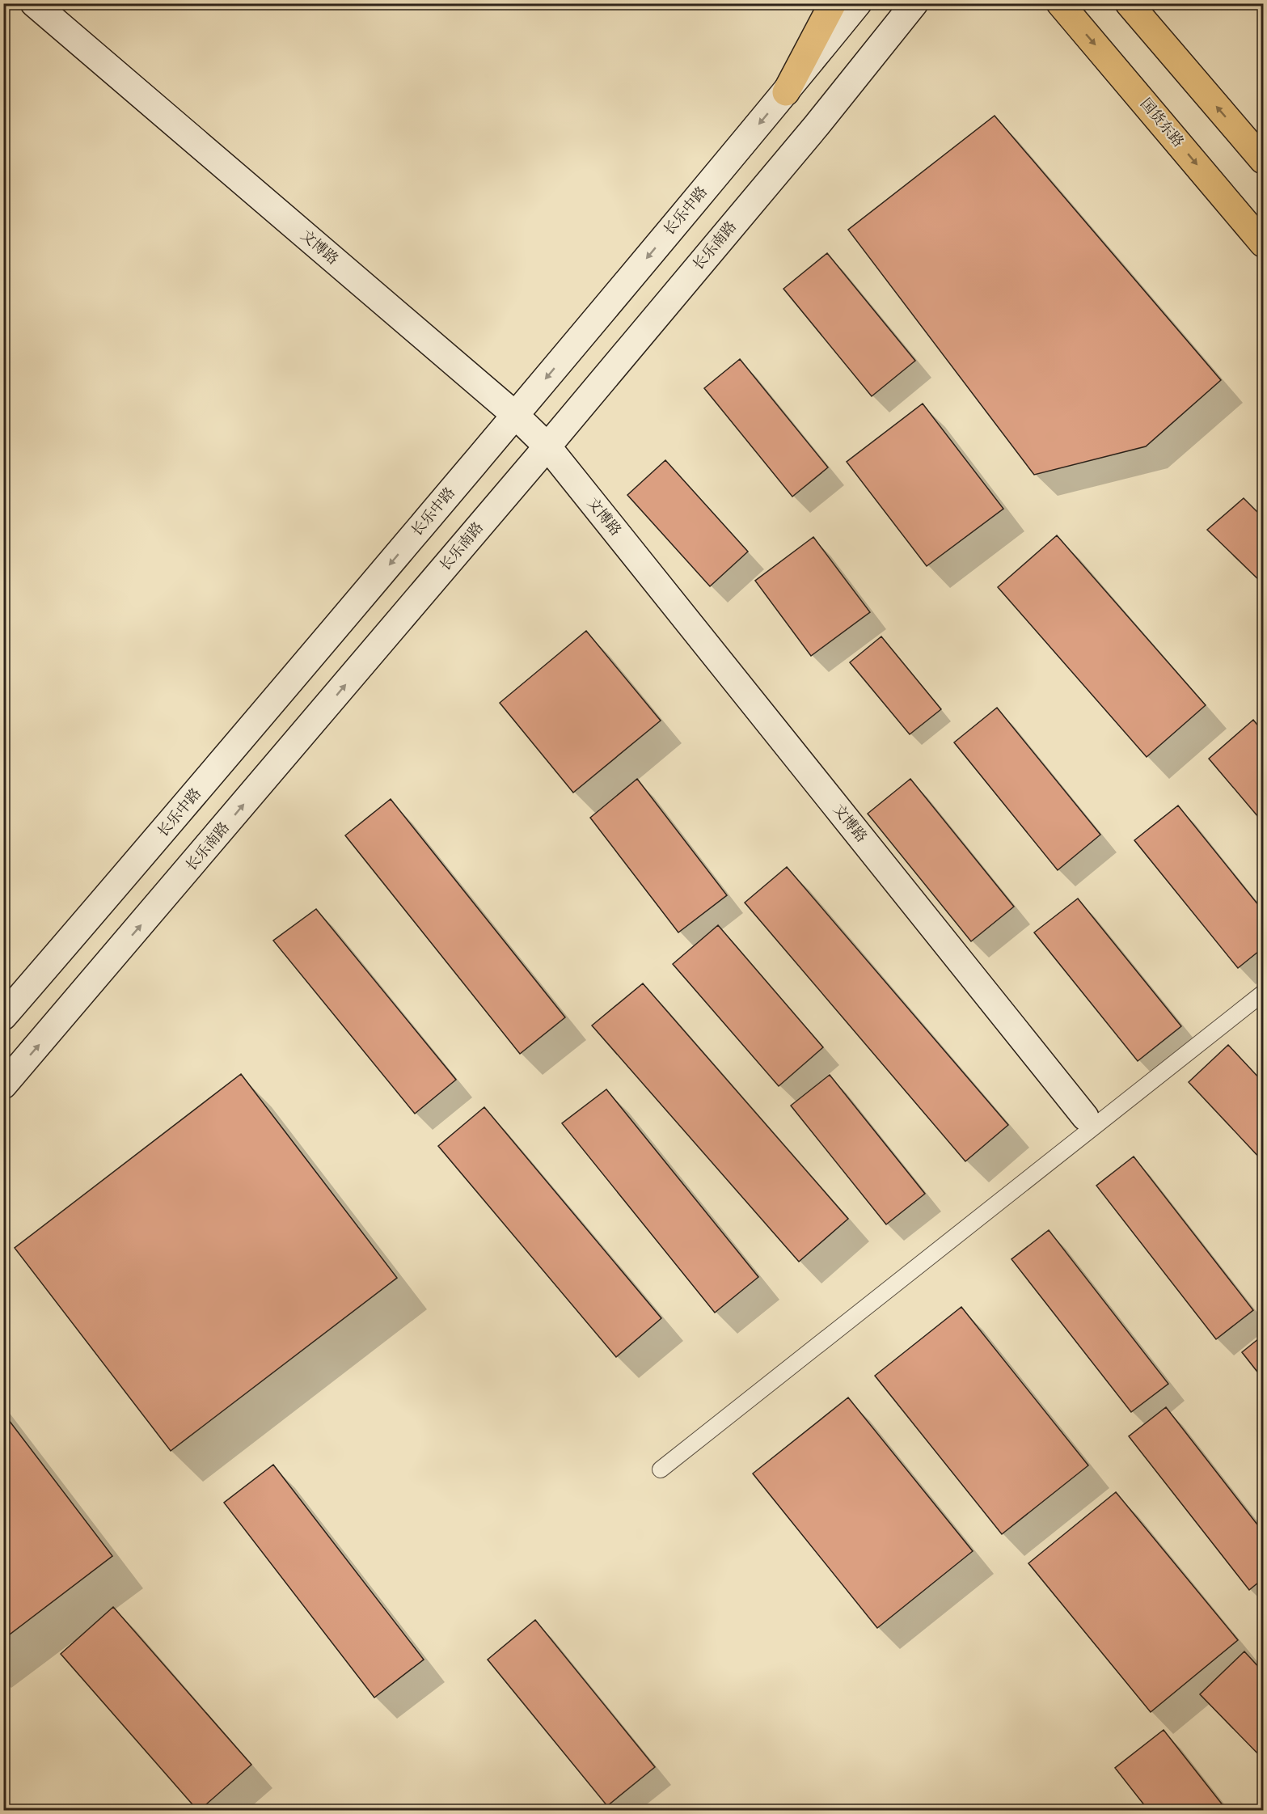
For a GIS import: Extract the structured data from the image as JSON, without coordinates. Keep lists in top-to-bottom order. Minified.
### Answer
{"streets":{"main road":["国货东路","长乐中路","长乐南路","文博路"]},"crossings":[["长乐中路","文博路"],["长乐南路","文博路"]],"one_way":["长乐中路","长乐南路"]}
